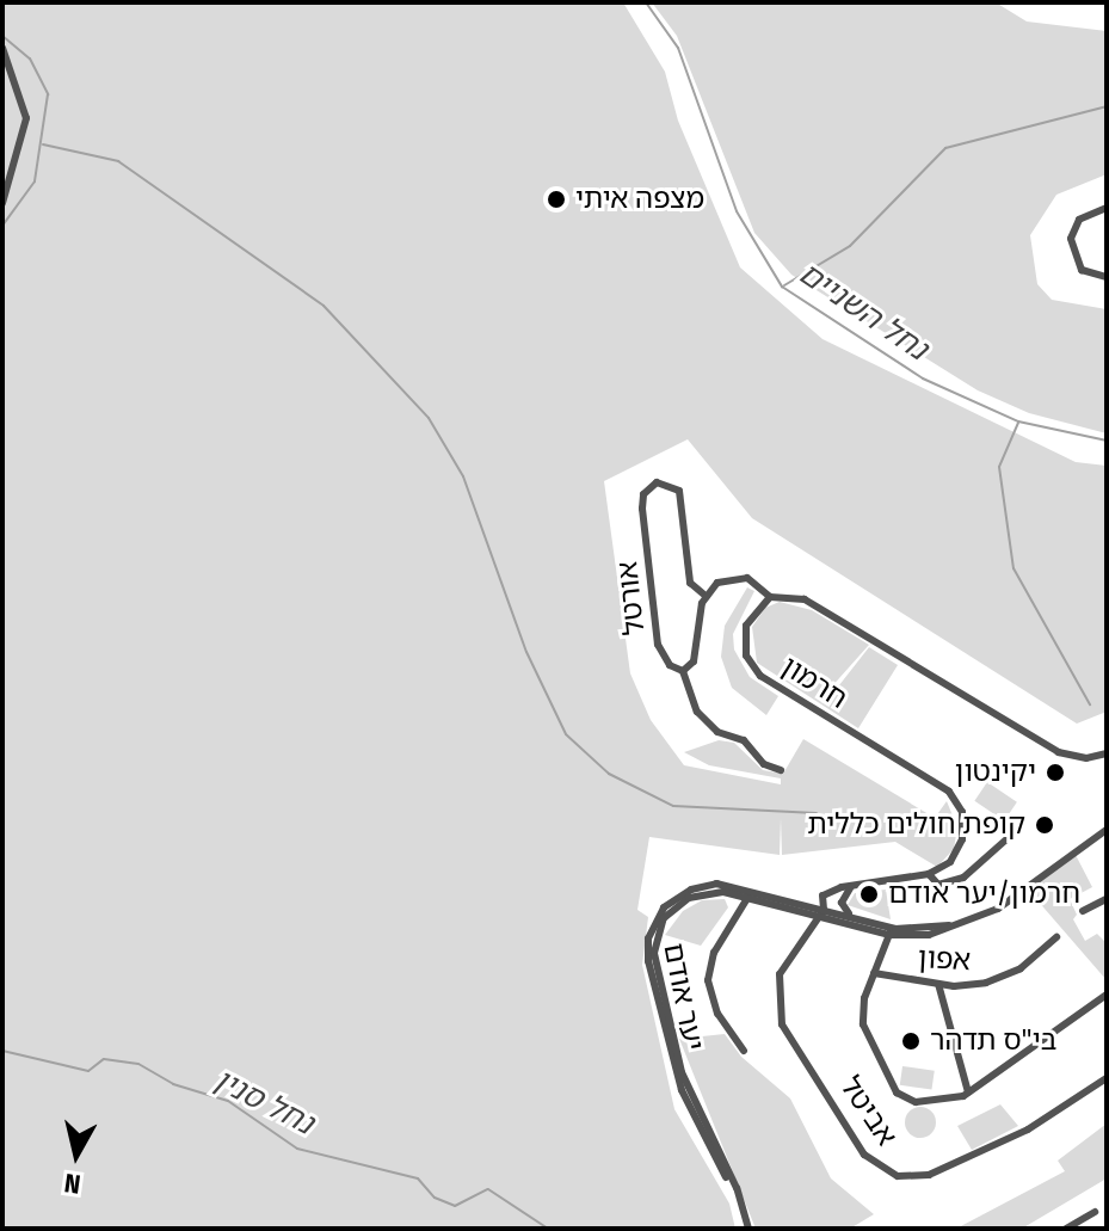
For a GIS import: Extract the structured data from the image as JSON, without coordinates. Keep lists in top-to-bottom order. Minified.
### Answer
{"streets":{"street":["אורטל","חרמון","אפון","יער אודם","אביטל"]},"crossings":[["יער אודם","אביטל"]],"water":["נחל השניים","נחל סנין"],"places":["מצפה איתי","יקינטון","קופת חולים כללית","חרמון/יער אודם","בי\"ס תדהר"],"north":"bottom"}
